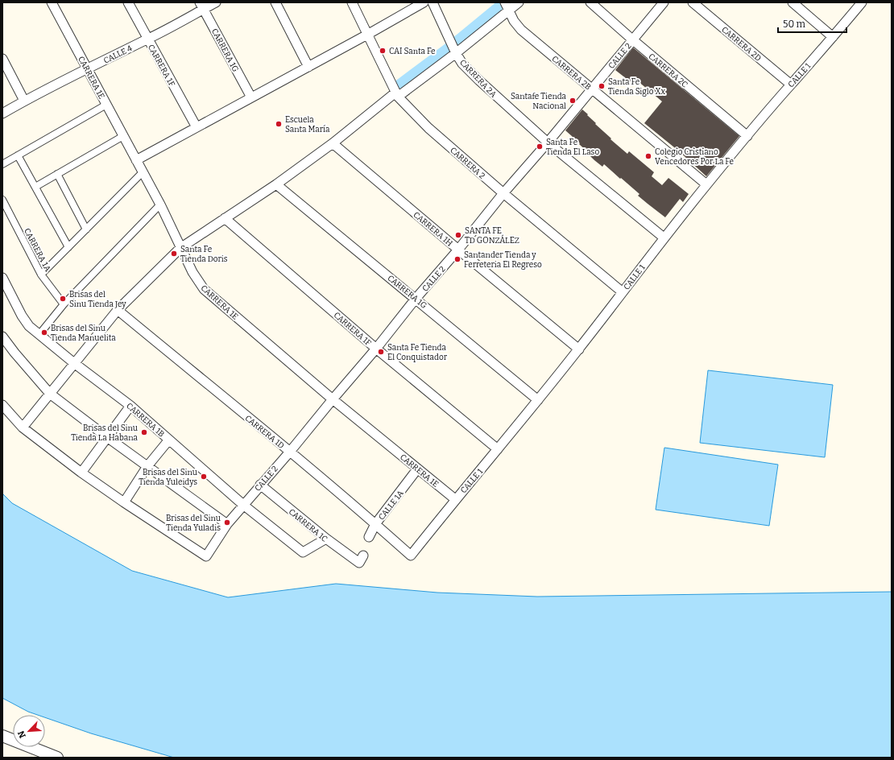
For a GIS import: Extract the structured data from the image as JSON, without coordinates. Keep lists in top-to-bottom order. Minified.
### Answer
{"streets":{"street":["CARRERA 2D","CARRERA 1G","CALLE 4","CALLE 2","CARRERA 1F","CARRERA 2C","CARRERA 2B","CALLE 1","CARRERA 1E","CARRERA 2A","CARRERA 2","CARRERA 1H","CARRERA 1A","CARRERA 1B","CARRERA 1D","CALLE 1A","CARRERA 1C"]},"crossings":[["CARRERA 2D","CALLE 1"],["CARRERA 1G","CALLE 4"],["CARRERA 1G","CALLE 2"],["CARRERA 1G","CALLE 1"],["CALLE 4","CARRERA 1F"],["CALLE 4","CARRERA 1E"],["CALLE 2","CARRERA 1F"],["CALLE 2","CARRERA 2C"],["CALLE 2","CARRERA 2B"],["CALLE 2","CARRERA 1E"],["CALLE 2","CARRERA 2A"],["CALLE 2","CARRERA 2"],["CALLE 2","CARRERA 1H"],["CALLE 2","CARRERA 1B"],["CALLE 2","CARRERA 1D"],["CALLE 2","CARRERA 1C"],["CARRERA 1F","CALLE 1"],["CARRERA 2C","CALLE 1"],["CARRERA 2B","CALLE 1"],["CALLE 1","CARRERA 1E"],["CALLE 1","CARRERA 2A"],["CALLE 1","CARRERA 2"],["CALLE 1","CARRERA 1H"],["CALLE 1","CARRERA 1D"],["CARRERA 1B","CARRERA 1C"],["CARRERA 1D","CALLE 1A"]],"places":["CAI Santa Fe","Santa Fe Tienda Siglo Xx","Santafe Tienda Nacional","Escuela Santa María","Santa Fe Tienda El Laso","Colegio Cristiano Vencedores Por La Fe","SANTA FE TD GONZÁLEZ","Santa Fe Tienda Doris","Santander Tienda y Ferreteria El Regreso","Brisas del Sinu Tienda Jey","Brisas del Sinu Tienda Manuelita","Santa Fe Tienda El Conquistador","Brisas del Sinu Tienda La Habana","Brisas del Sinu Tienda Yuleidys","Brisas del Sinu Tienda Yuladis"],"scale_bar":"50 m","north":"bottom left"}
